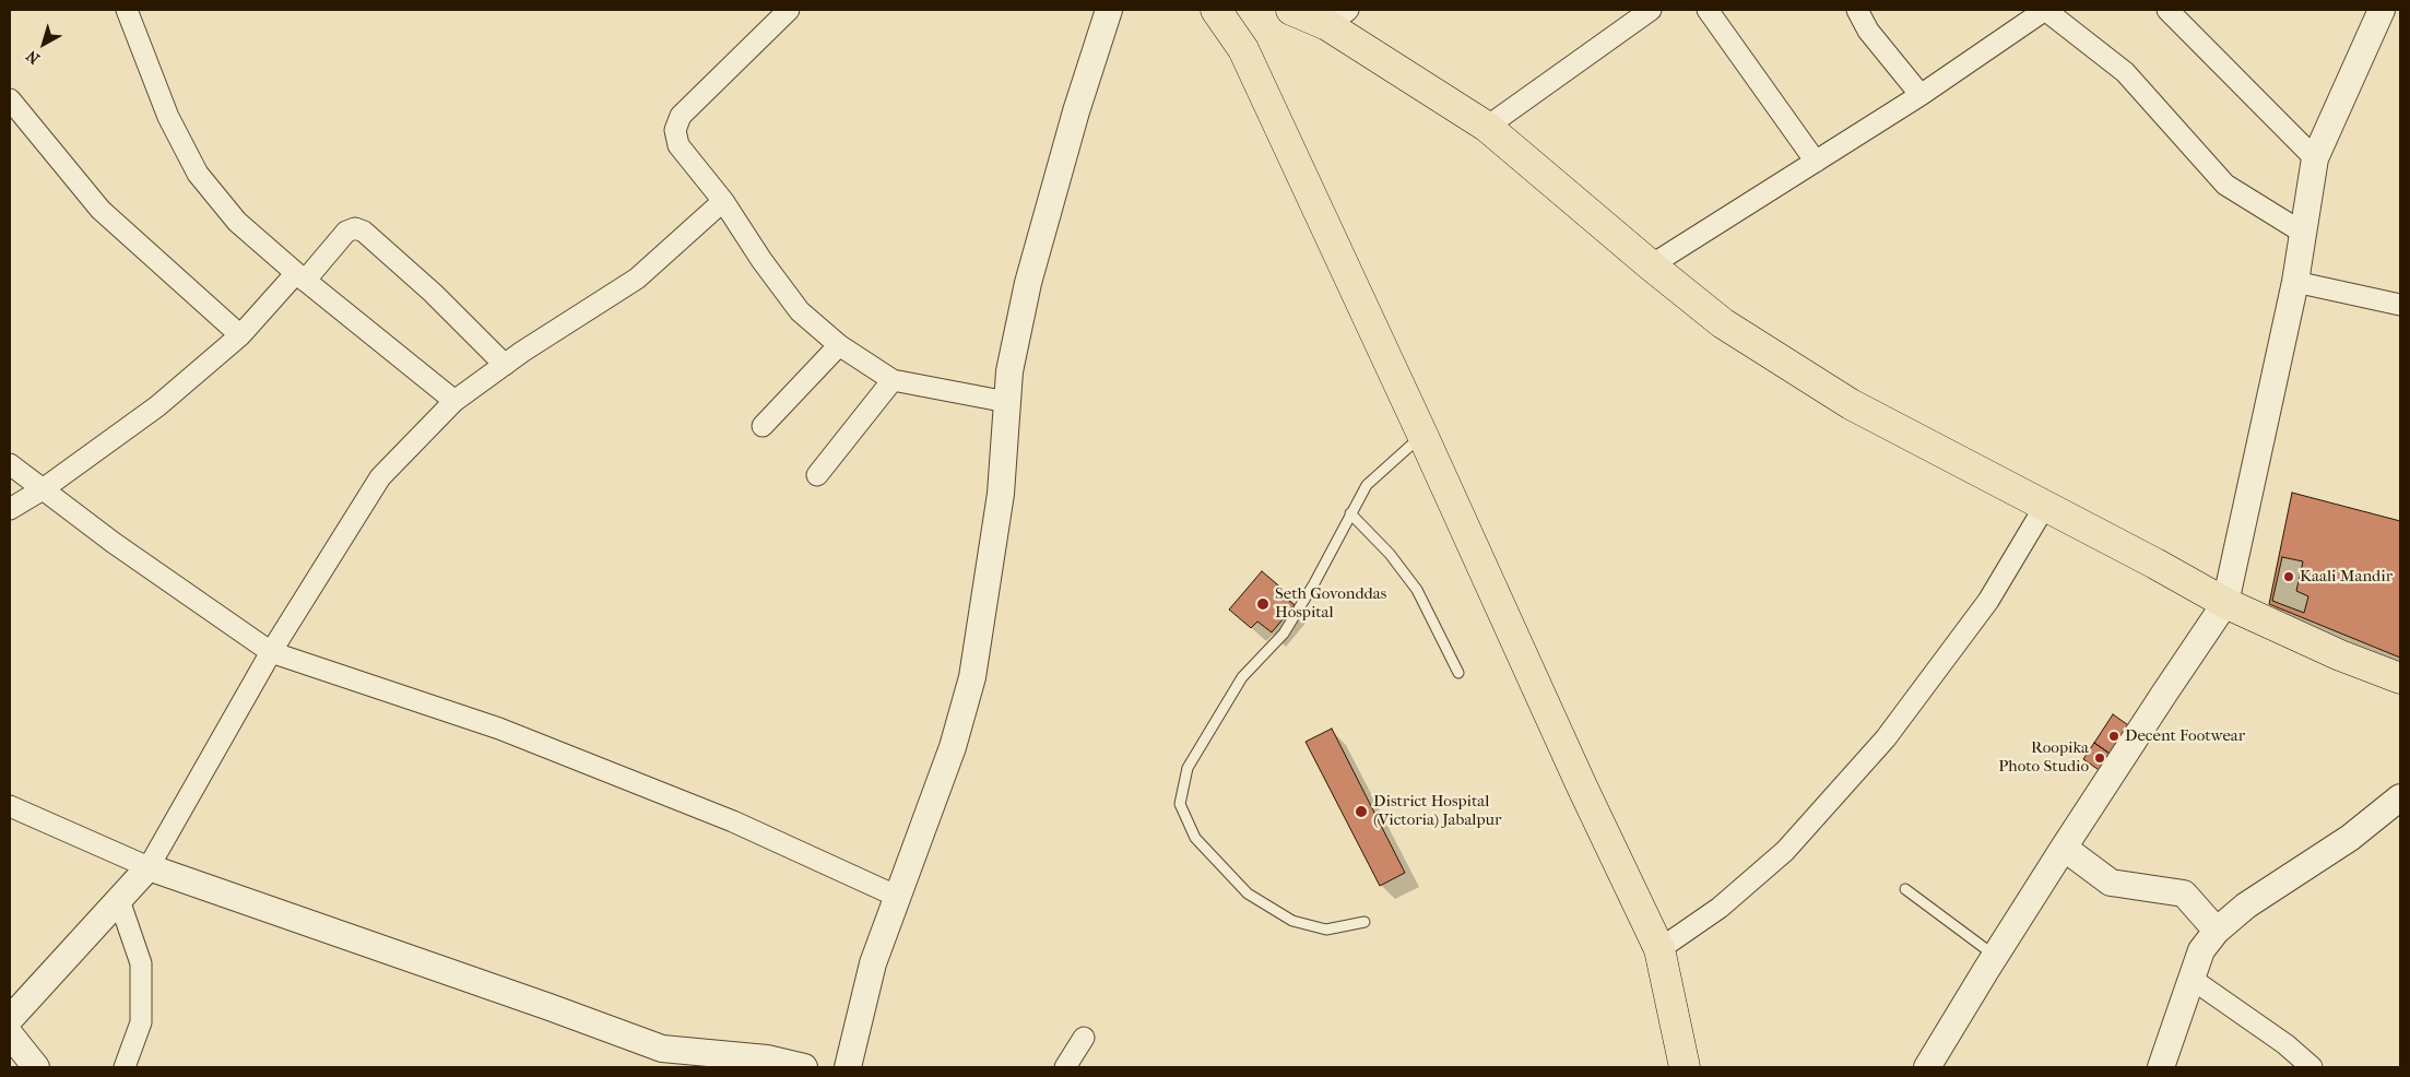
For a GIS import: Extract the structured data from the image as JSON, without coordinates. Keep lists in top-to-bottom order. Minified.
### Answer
{"places":["Kaali Mandir","Seth Govonddas Hospital","Decent Footwear","Roopika Photo Studio","District Hospital (Victoria) Jabalpur"],"north":"bottom left"}
